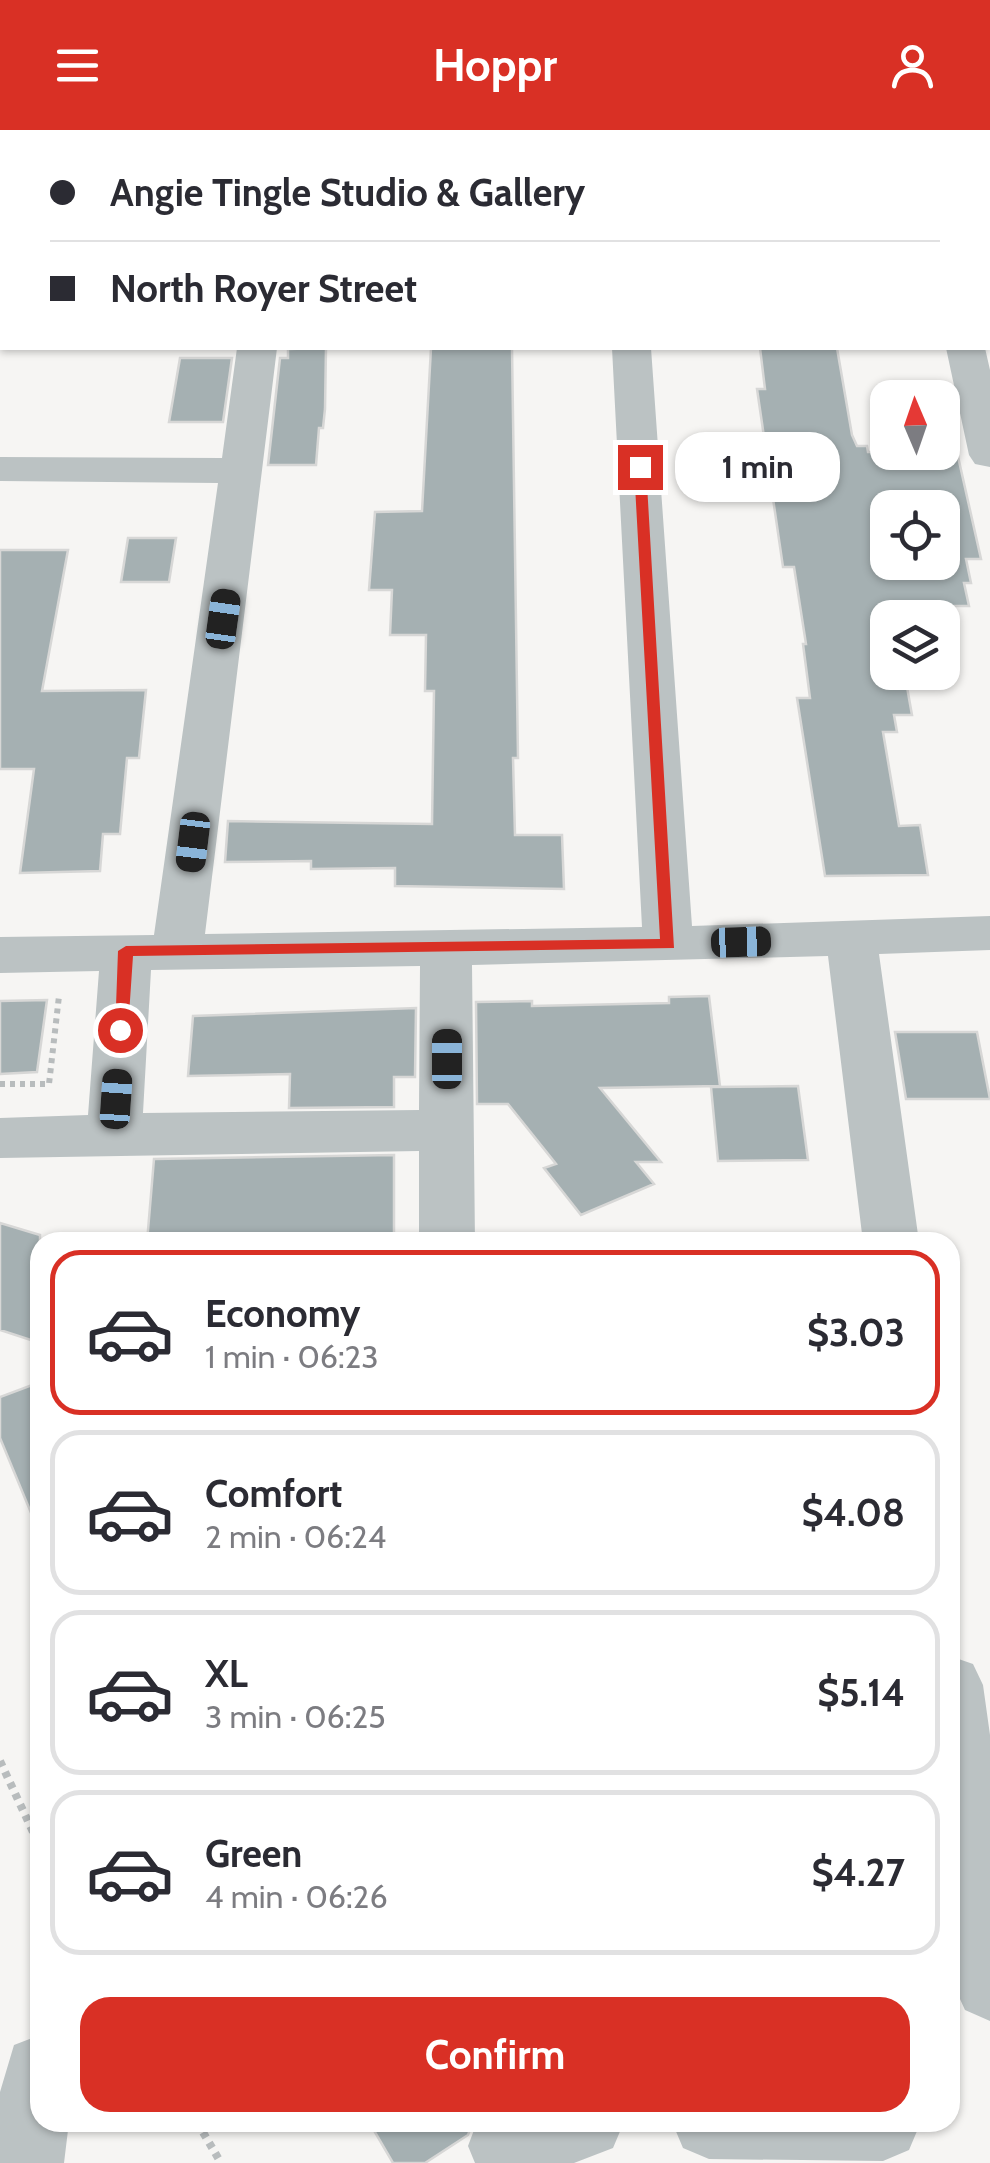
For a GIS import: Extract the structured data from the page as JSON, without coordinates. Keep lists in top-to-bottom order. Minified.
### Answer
{"north":"top","page":{"header":"Hoppr","banner":["Angie Tingle Studio & Gallery","North Royer Street"],"bubble":"1 min","list":[{"name":"Economy","note":"1 min · 06:23","value":"$3.03"},{"name":"Comfort","note":"2 min · 06:24","value":"$4.08"},{"name":"XL","note":"3 min · 06:25","value":"$5.14"},{"name":"Green","note":"4 min · 06:26","value":"$4.27"}],"buttons":"Confirm"}}
